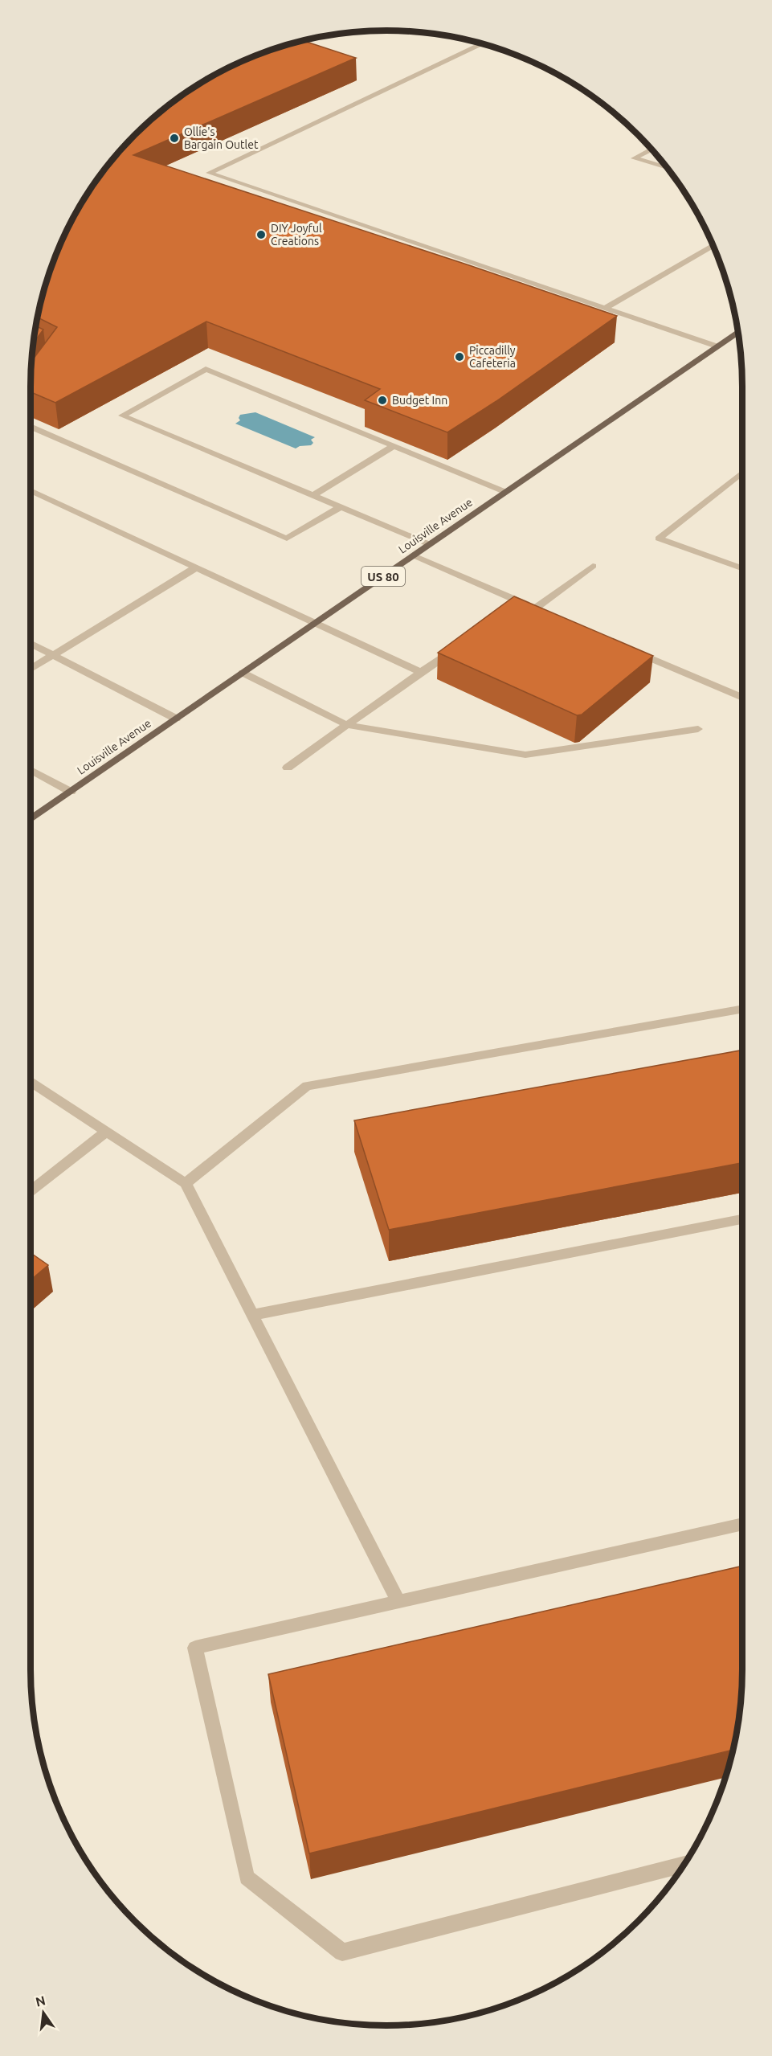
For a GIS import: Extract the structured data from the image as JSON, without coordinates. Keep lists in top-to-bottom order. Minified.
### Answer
{"streets":{"main road":["Louisville Avenue","US 80"]},"places":["Ollie's Bargain Outlet","DIY Joyful Creations","Piccadilly Cafeteria","Budget Inn"],"north":"top"}
